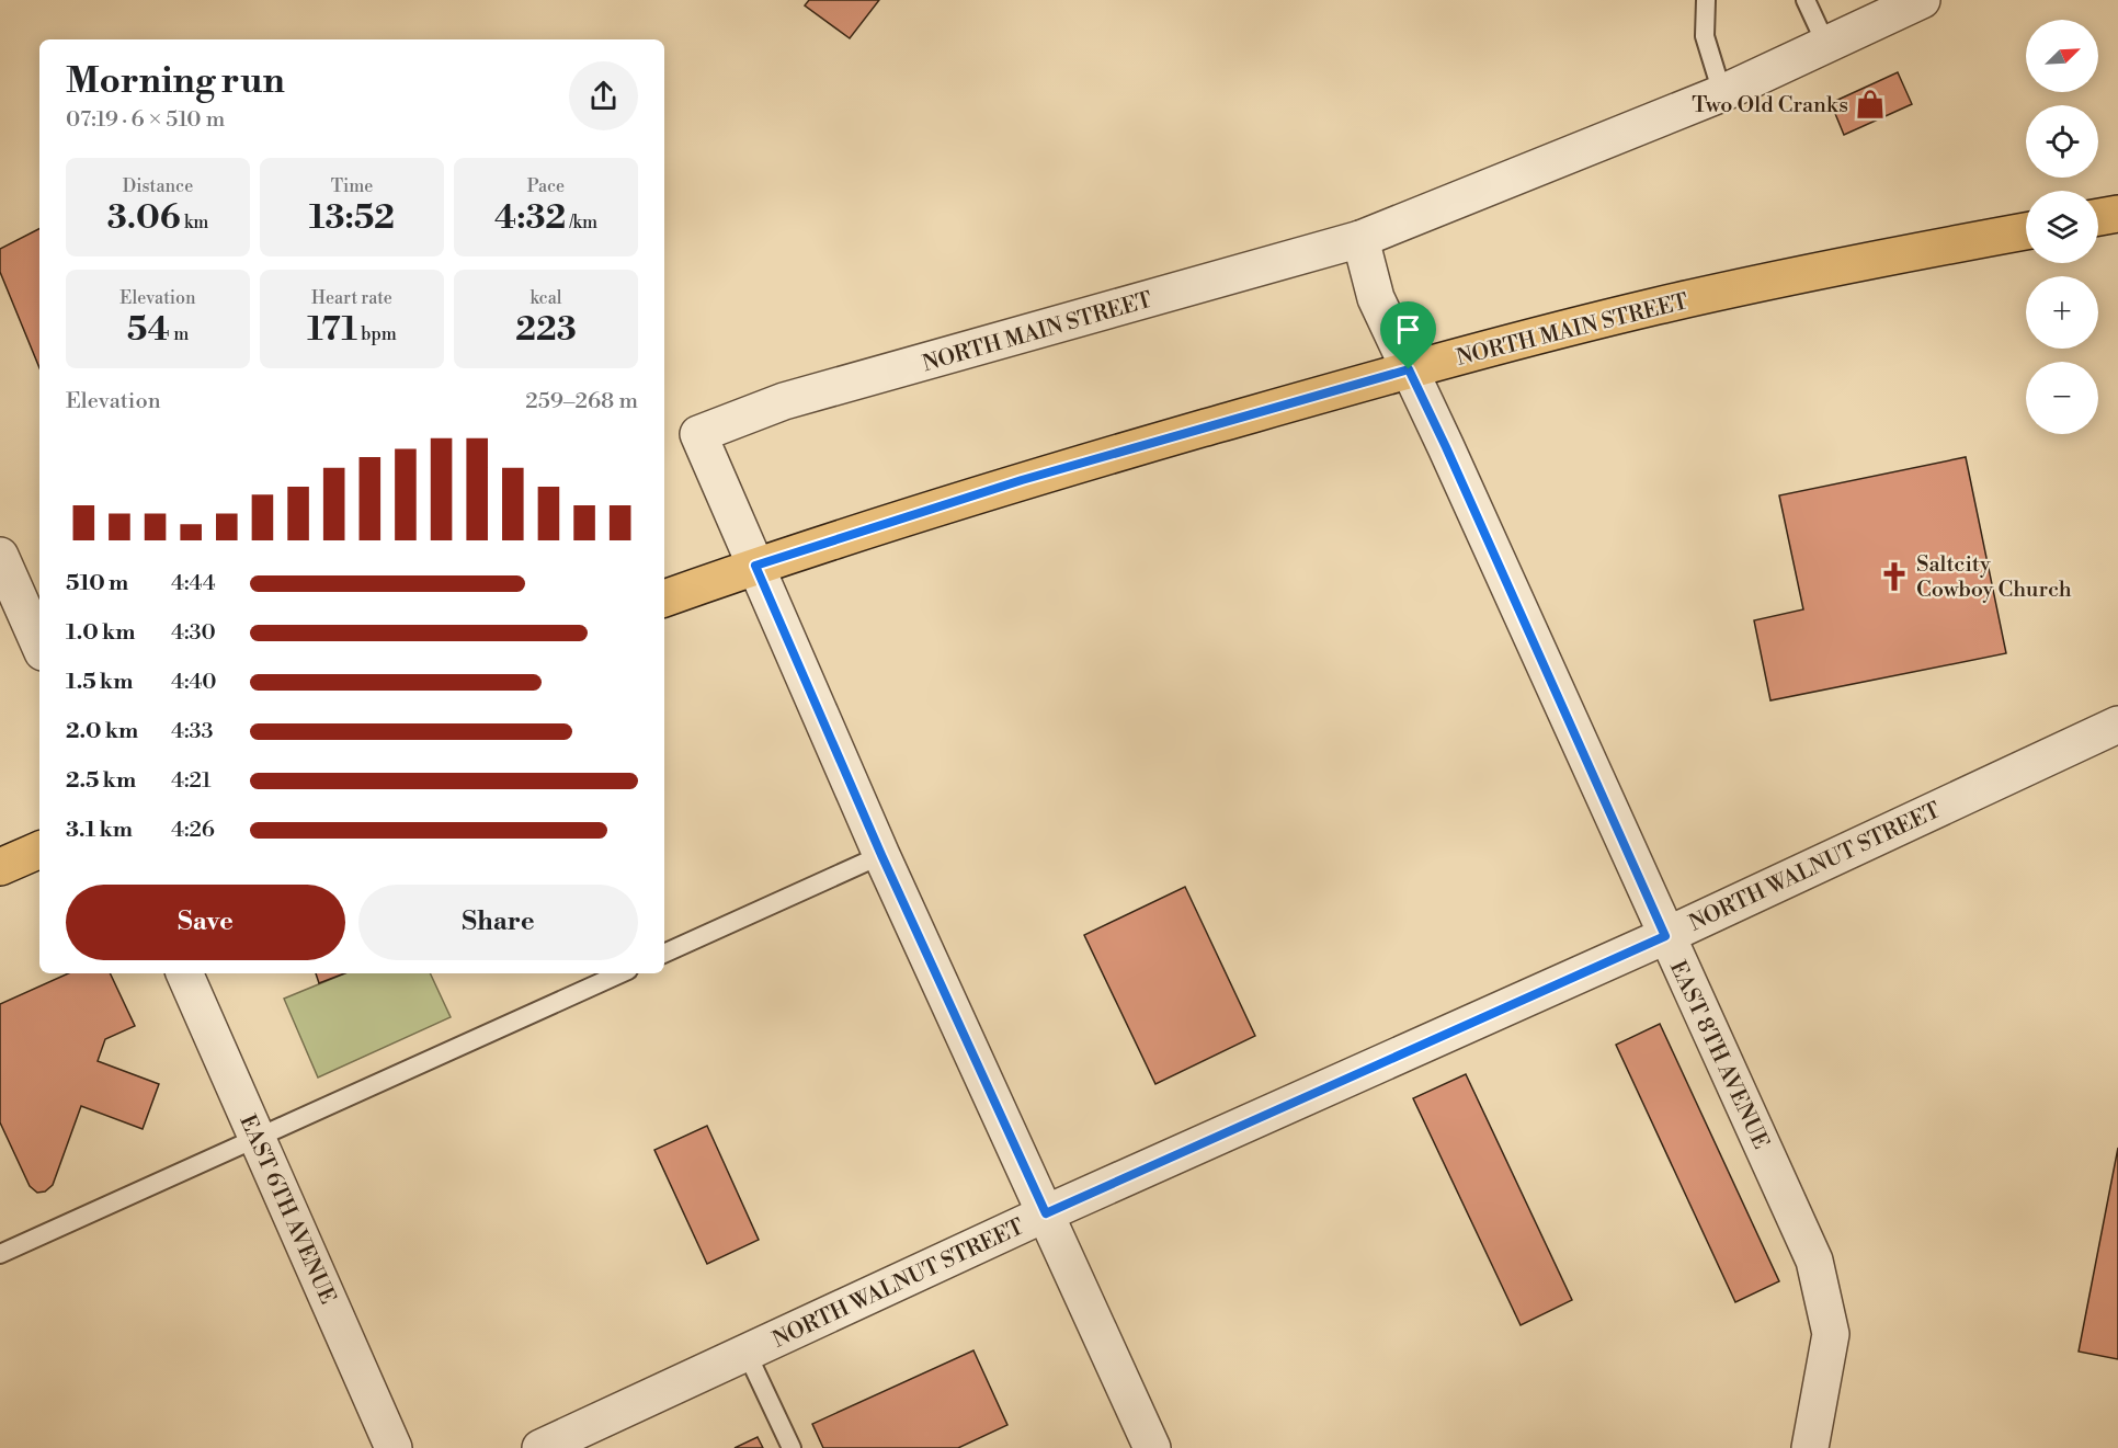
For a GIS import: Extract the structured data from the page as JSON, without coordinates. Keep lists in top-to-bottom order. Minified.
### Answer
{"streets":{"main road":["NORTH MAIN STREET"],"street":["NORTH WALNUT STREET","EAST 8TH AVENUE","EAST 6TH AVENUE"]},"crossings":[["NORTH MAIN STREET","EAST 8TH AVENUE"],["NORTH WALNUT STREET","EAST 8TH AVENUE"]],"places":{"shop":["Two Old Cranks"],"church":["Saltcity Cowboy Church"]},"north":"top right","page":{"map_buttons":["+","−"],"heading":["Morning run","07:19 · 6 × 510 m"],"stats":[["Distance","3.06 km"],["Time","13:52"],["Pace","4:32 /km"],["Elevation","54 m"],["Heart rate","171 bpm"],["kcal","223"]],"chart":["Elevation","259–268 m"],"list":[{"name":"510 m","note":"4:44"},{"name":"1.0 km","note":"4:30"},{"name":"1.5 km","note":"4:40"},{"name":"2.0 km","note":"4:33"},{"name":"2.5 km","note":"4:21"},{"name":"3.1 km","note":"4:26"}],"buttons":["Save","Share"]}}
